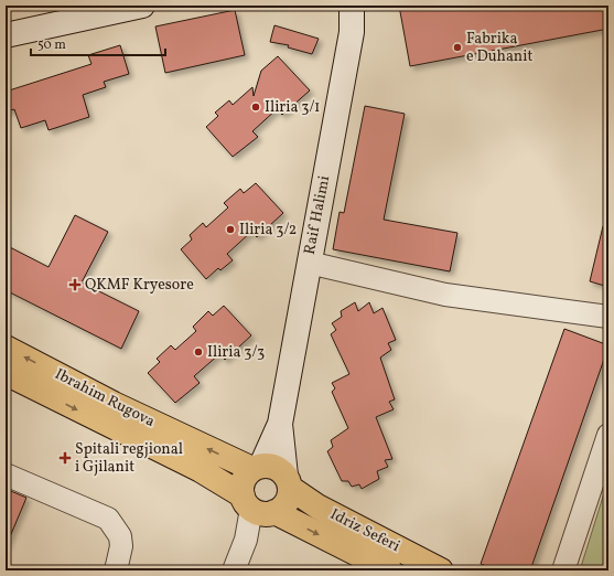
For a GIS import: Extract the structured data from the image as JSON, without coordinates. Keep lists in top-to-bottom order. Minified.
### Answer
{"streets":{"main road":["Ibrahim Rugova","Idriz Seferi"],"street":["Raif Halimi"]},"crossings":[["Raif Halimi","Ibrahim Rugova"],["Raif Halimi","Idriz Seferi"],["Ibrahim Rugova","Idriz Seferi"]],"places":{"other":["Fabrika e Duhanit","Iliria 3/1","Iliria 3/2","Iliria 3/3"],"health":["QKMF Kryesore","Spitali regjional i Gjilanit"]},"scale_bar":"50 m"}
